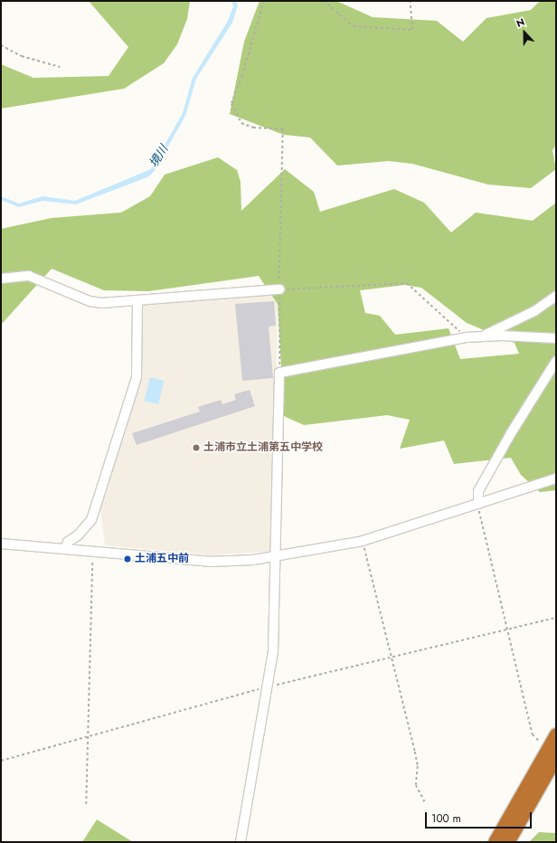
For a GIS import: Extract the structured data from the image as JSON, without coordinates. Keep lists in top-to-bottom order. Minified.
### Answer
{"water":["境川"],"places":["土浦市立土浦第五中学校","土浦五中前"],"scale_bar":"100 m","north":"top"}
